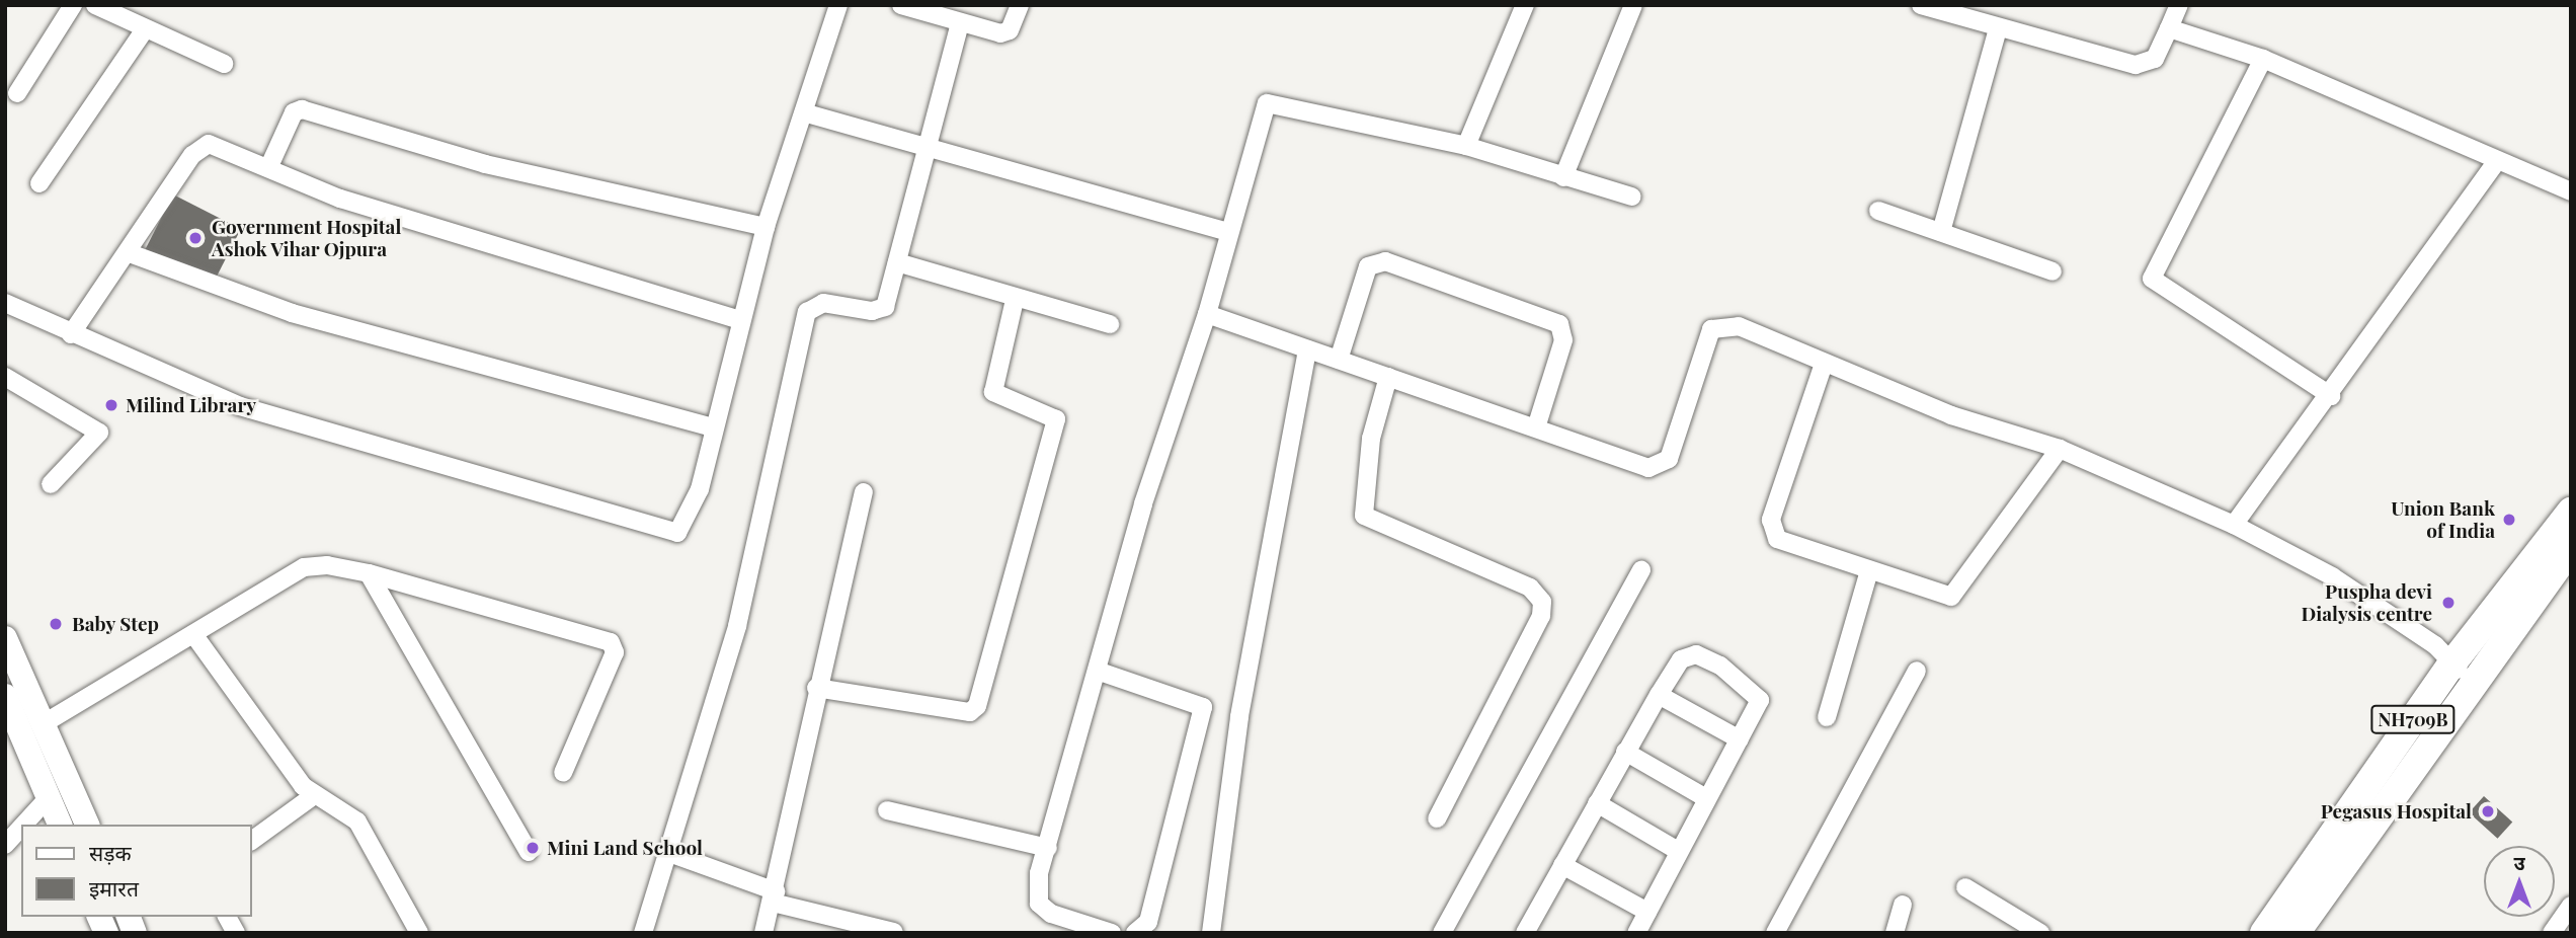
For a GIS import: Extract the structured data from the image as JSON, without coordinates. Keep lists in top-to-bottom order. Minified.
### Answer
{"streets":{"highway":["NH709B"]},"places":["Government Hospital Ashok Vihar Ojpura","Milind Library","Union Bank of India","Puspha devi Dialysis centre","Baby Step","Pegasus Hospital","Mini Land School"],"legend":["सड़क","इमारत"],"north":"top"}
